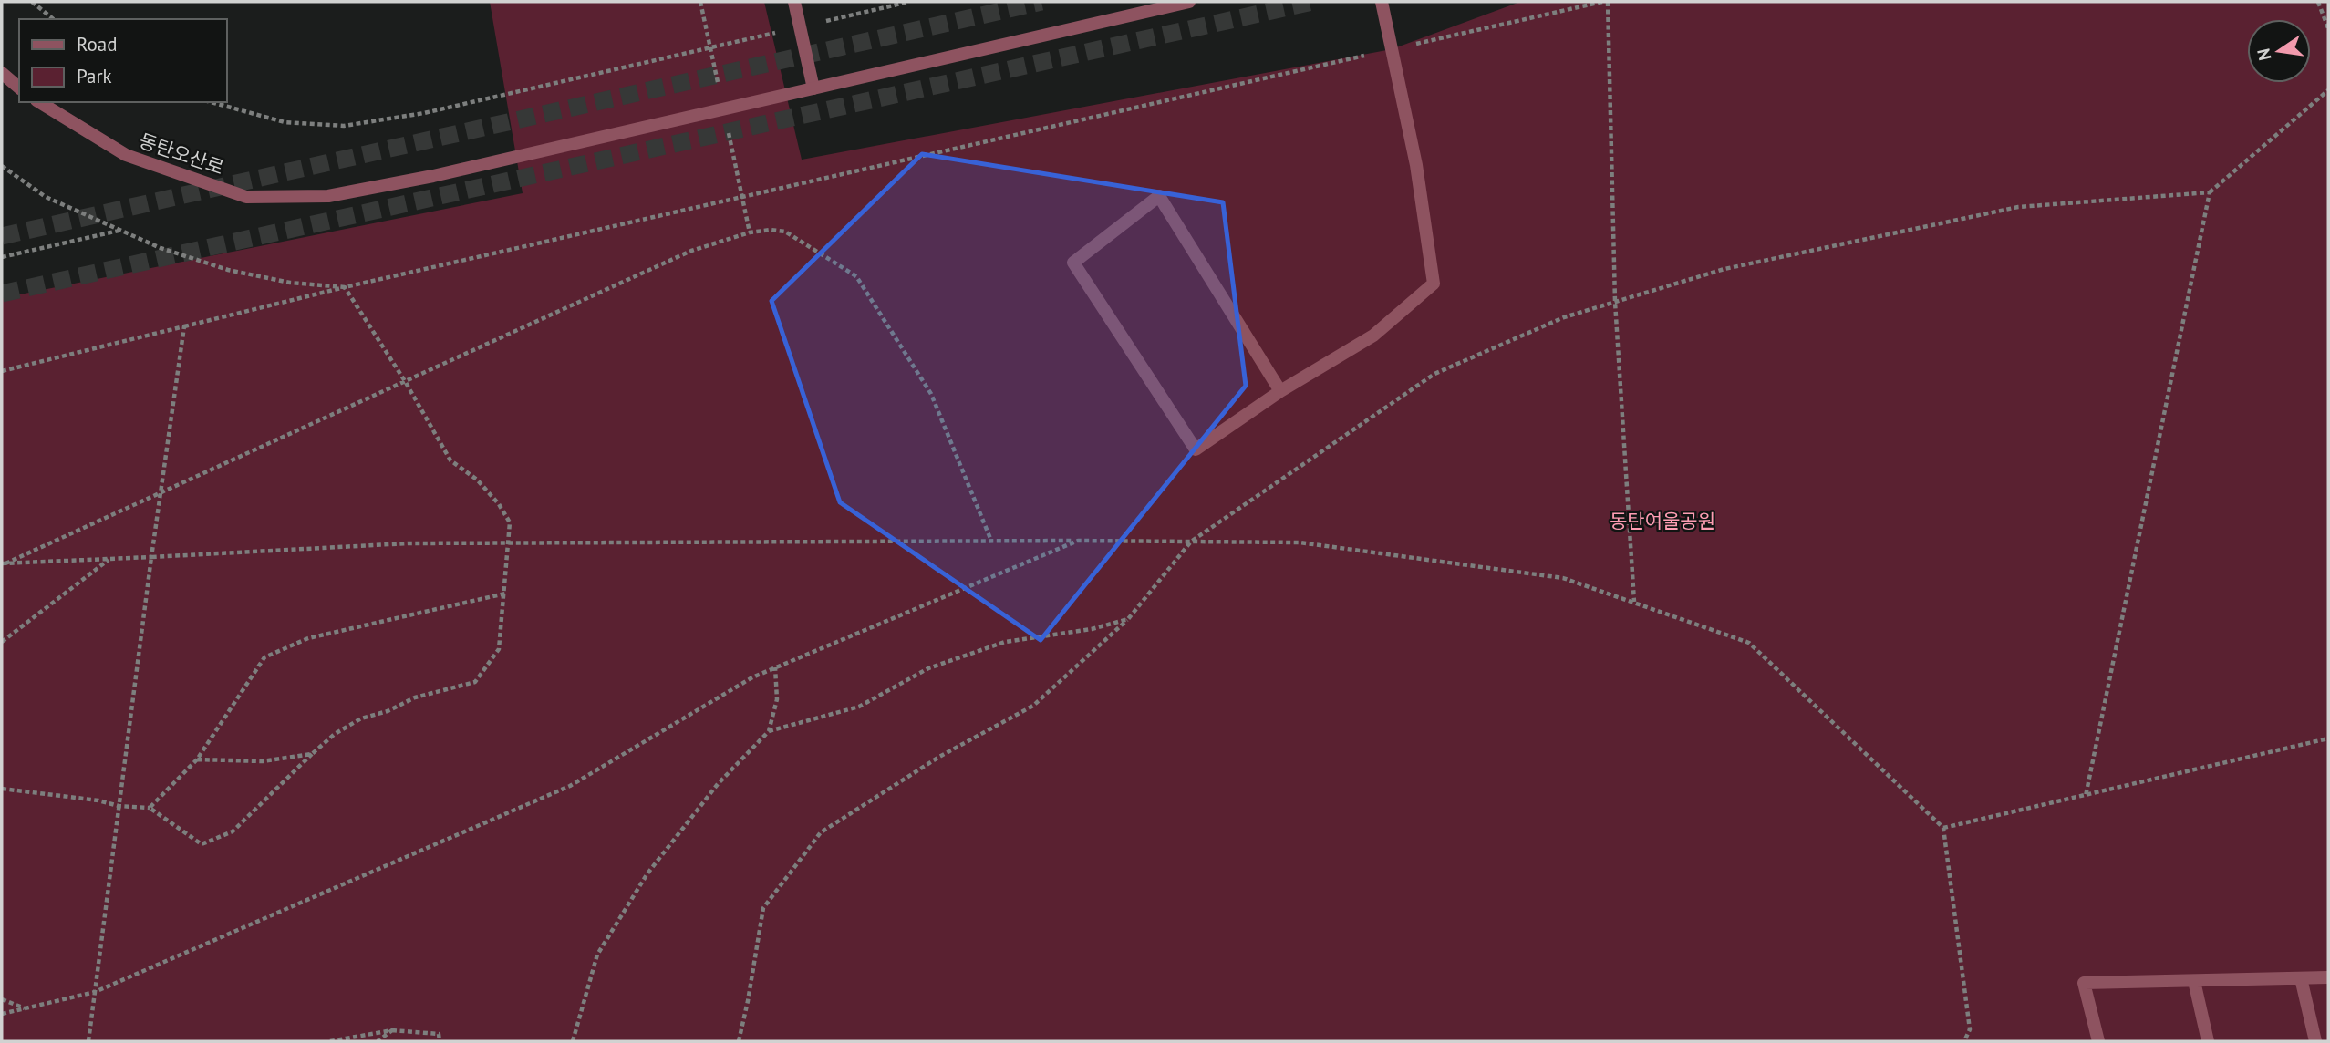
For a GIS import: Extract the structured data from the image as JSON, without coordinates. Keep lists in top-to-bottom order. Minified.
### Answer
{"streets":{"street":["동탄오산로"]},"parks":["동탄여울공원"],"legend":["Road","Park"],"north":"left"}
